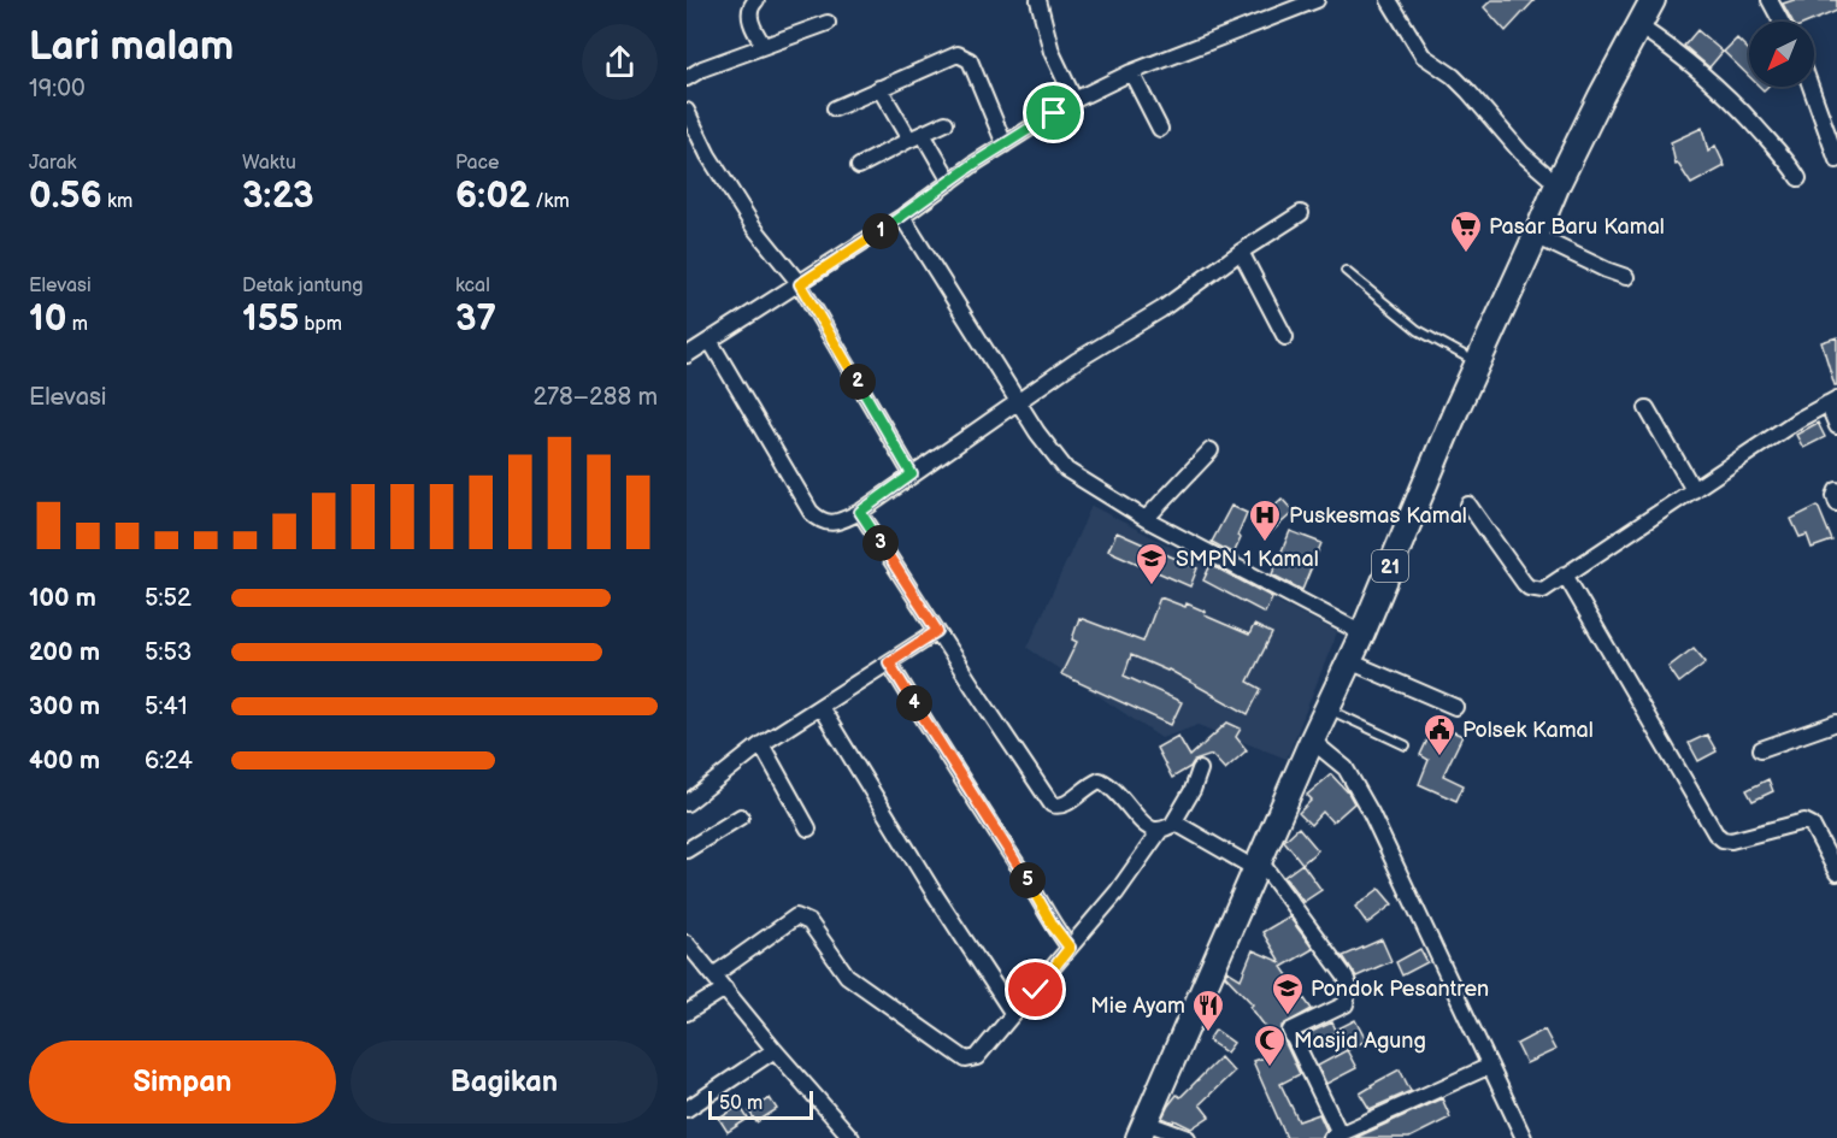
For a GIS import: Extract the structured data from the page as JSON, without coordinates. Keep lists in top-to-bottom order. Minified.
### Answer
{"streets":{"highway":["21"]},"places":{"supermarket":["Pasar Baru Kamal"],"hospital":["Puskesmas Kamal"],"school or university":["SMPN 1 Kamal","Pondok Pesantren"],"public building":["Polsek Kamal"],"restaurant":["Mie Ayam"],"mosque":["Masjid Agung"]},"scale_bar":"50 m","north":"bottom left","page":{"heading":["Lari malam","19:00"],"stats":[["Jarak","0.56 km"],["Waktu","3:23"],["Pace","6:02 /km"],["Elevasi","10 m"],["Detak jantung","155 bpm"],["kcal","37"]],"pins":["1","2","3","4","5"],"chart":["Elevasi","278–288 m"],"list":[{"name":"100 m","note":"5:52"},{"name":"200 m","note":"5:53"},{"name":"300 m","note":"5:41"},{"name":"400 m","note":"6:24"}],"buttons":["Simpan","Bagikan"],"scale":"50 m"}}
